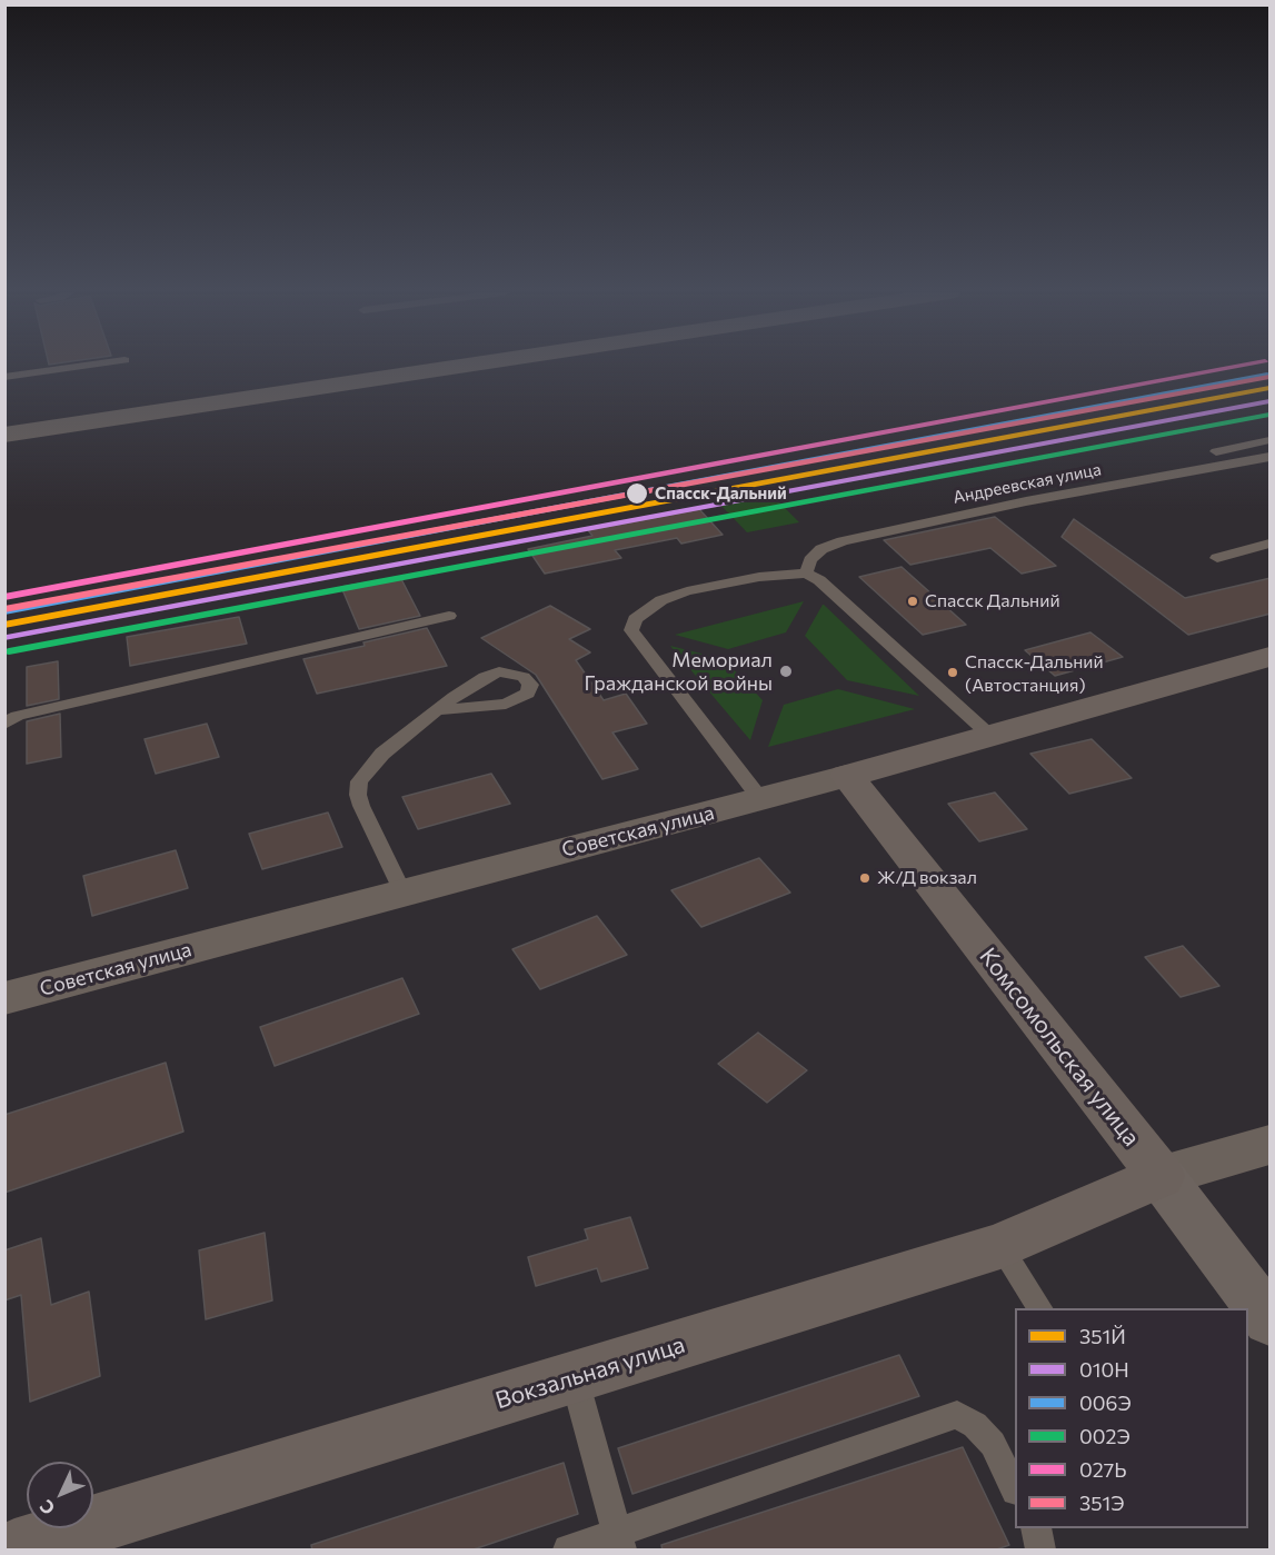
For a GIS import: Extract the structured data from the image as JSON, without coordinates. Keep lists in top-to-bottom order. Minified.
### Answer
{"streets":{"main road":["Советская улица","Комсомольская улица","Вокзальная улица"],"lane":["Андреевская улица"]},"crossings":[["Советская улица","Комсомольская улица"],["Комсомольская улица","Вокзальная улица"]],"places":["Спасск-Дальний","Спасск Дальний","Мемориал Гражданской войны","Спасск-Дальний (Автостанция)","Ж/Д вокзал"],"lines":["transit line 027Ь","transit line 006Э","transit line 351Э","transit line 351Й","transit line 010Н","transit line 002Э"],"legend":["351Й","010Н","006Э","002Э","027Ь","351Э"],"north":"bottom left"}
